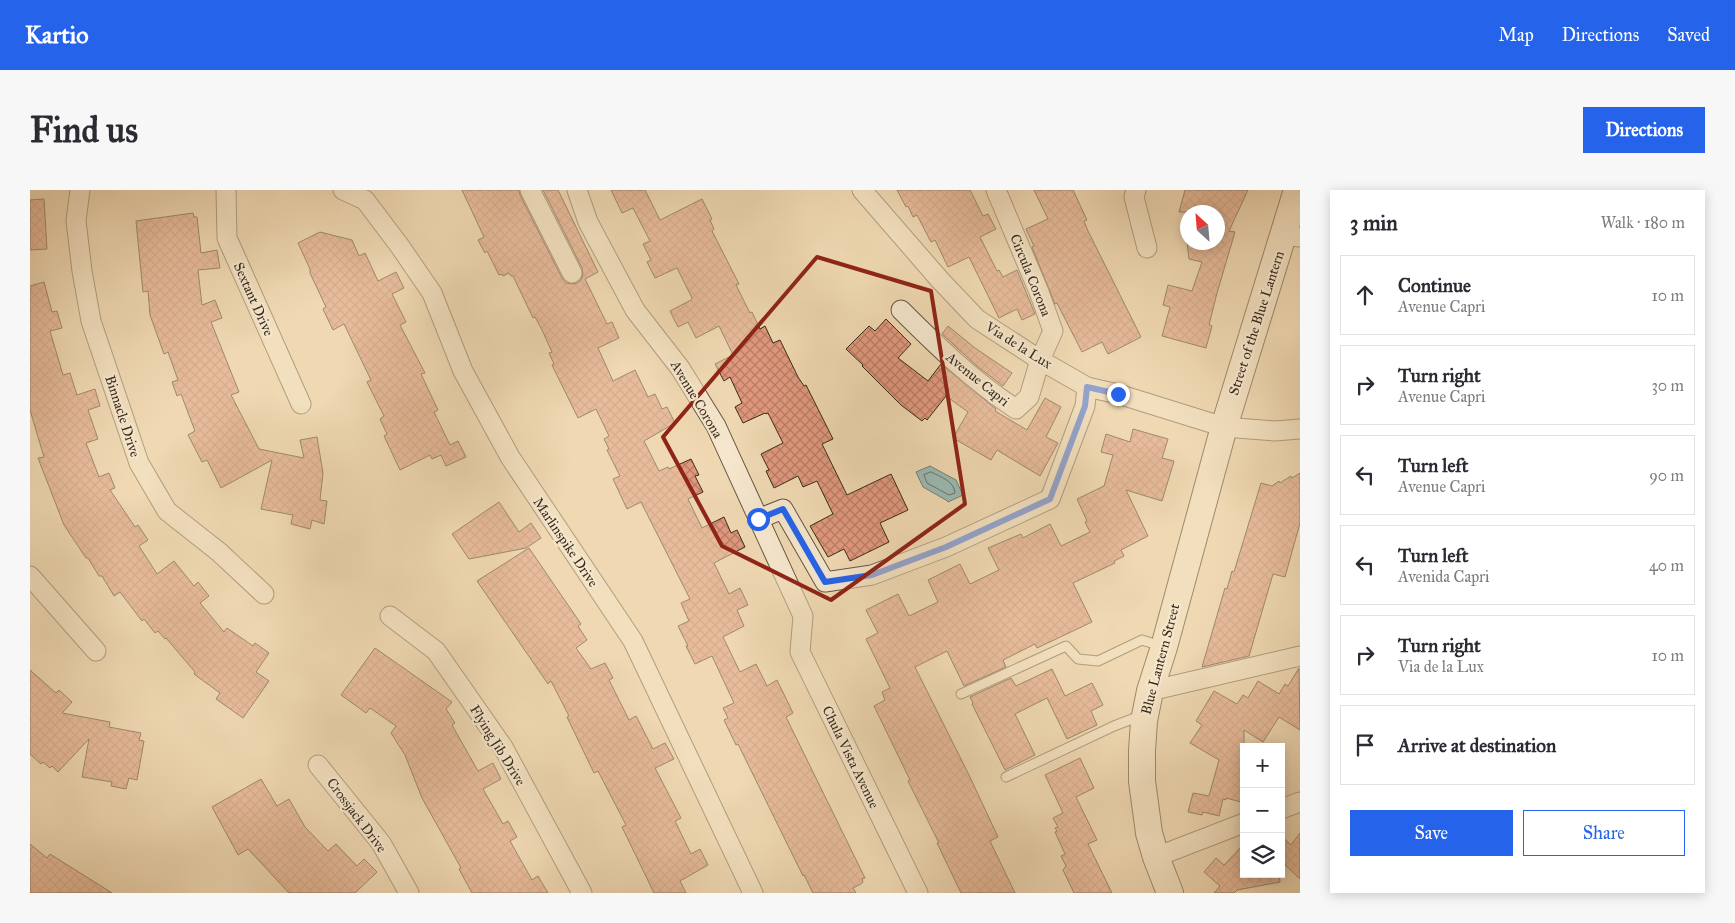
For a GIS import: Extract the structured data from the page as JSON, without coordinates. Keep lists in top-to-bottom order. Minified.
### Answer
{"streets":{"street":["Circula Corona","Sextant Drive","Street of the Blue Lantern","Via de la Lux","Avenue Capri","Avenue Corona","Binnacle Drive","Marlinspike Drive","Blue Lantern Street","Flying Jib Drive","Chula Vista Avenue","Crossjack Drive"]},"crossings":[["Circula Corona","Via de la Lux"],["Circula Corona","Avenue Capri"],["Street of the Blue Lantern","Via de la Lux"],["Street of the Blue Lantern","Blue Lantern Street"],["Via de la Lux","Avenue Capri"],["Via de la Lux","Blue Lantern Street"],["Avenue Corona","Chula Vista Avenue"]],"north":"top left","page":{"header":"Kartio","nav":["Map","Directions","Saved"],"buttons":["Directions",["Save","Share"]],"title":"Find us","heading":["3 min","Walk · 180 m"],"list":[["Continue","Avenue Capri","10 m"],["Turn right","Avenue Capri","30 m"],["Turn left","Avenue Capri","90 m"],["Turn left","Avenida Capri","40 m"],["Turn right","Via de la Lux","10 m"],"Arrive at destination"],"map_buttons":["+","−"]}}
